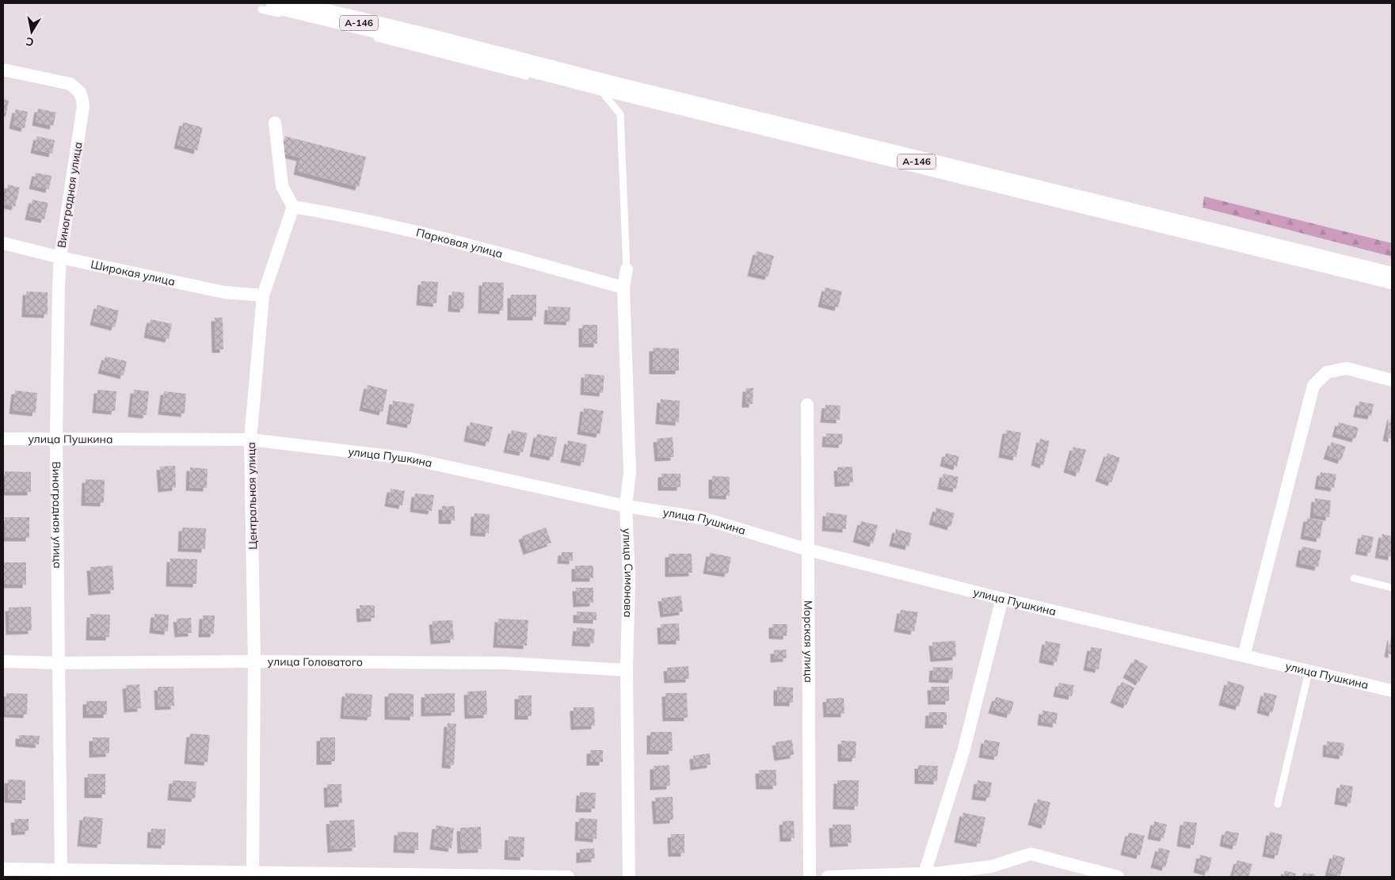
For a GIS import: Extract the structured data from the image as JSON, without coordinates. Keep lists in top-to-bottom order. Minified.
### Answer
{"streets":{"highway":["А-146"],"street":["Виноградная улица","Парковая улица","Широкая улица","улица Пушкина","Центральная улица","улица Симонова","Морская улица","улица Головатого"]},"crossings":[["Виноградная улица","Широкая улица"],["Виноградная улица","улица Пушкина"],["Виноградная улица","улица Головатого"],["Парковая улица","Центральная улица"],["Парковая улица","улица Симонова"],["Широкая улица","Центральная улица"],["улица Пушкина","Центральная улица"],["улица Пушкина","улица Симонова"],["улица Пушкина","Морская улица"],["Центральная улица","улица Головатого"],["улица Симонова","улица Головатого"]],"north":"bottom"}
